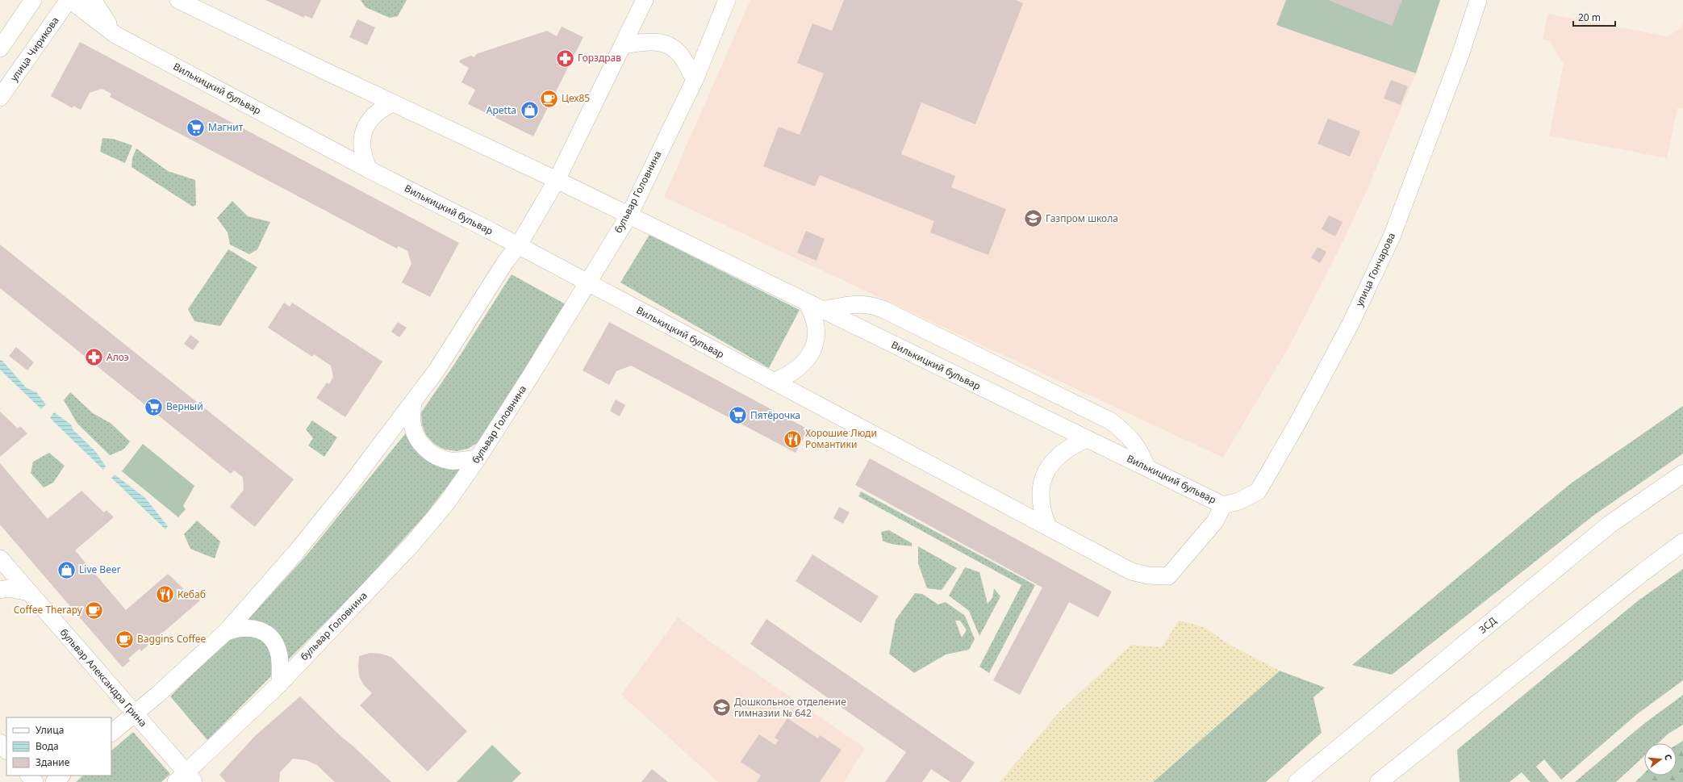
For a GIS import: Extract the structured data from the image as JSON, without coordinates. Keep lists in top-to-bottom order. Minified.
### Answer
{"streets":{"highway":["ЗСД"],"street":["улица Чирикова","Вилькицкий бульвар","бульвар Головнина","улица Гончарова","бульвар Александра Грина"]},"crossings":[["улица Чирикова","Вилькицкий бульвар"],["Вилькицкий бульвар","бульвар Головнина"],["Вилькицкий бульвар","улица Гончарова"],["бульвар Головнина","бульвар Александра Грина"]],"places":{"pharmacy":["Горздрав","Алоэ"],"cafe":["Цех85","Coffee Therapy","Baggins Coffee"],"shop":["Apetta","Live Beer"],"supermarket":["Магнит","Верный","Пятёрочка"],"school or university":["Газпром школа","Дошкольное отделение гимназии № 642"],"restaurant":["Хорошие Люди Романтики","Кебаб"]},"legend":["Улица","Вода","Здание"],"scale_bar":"20 m","north":"right"}
